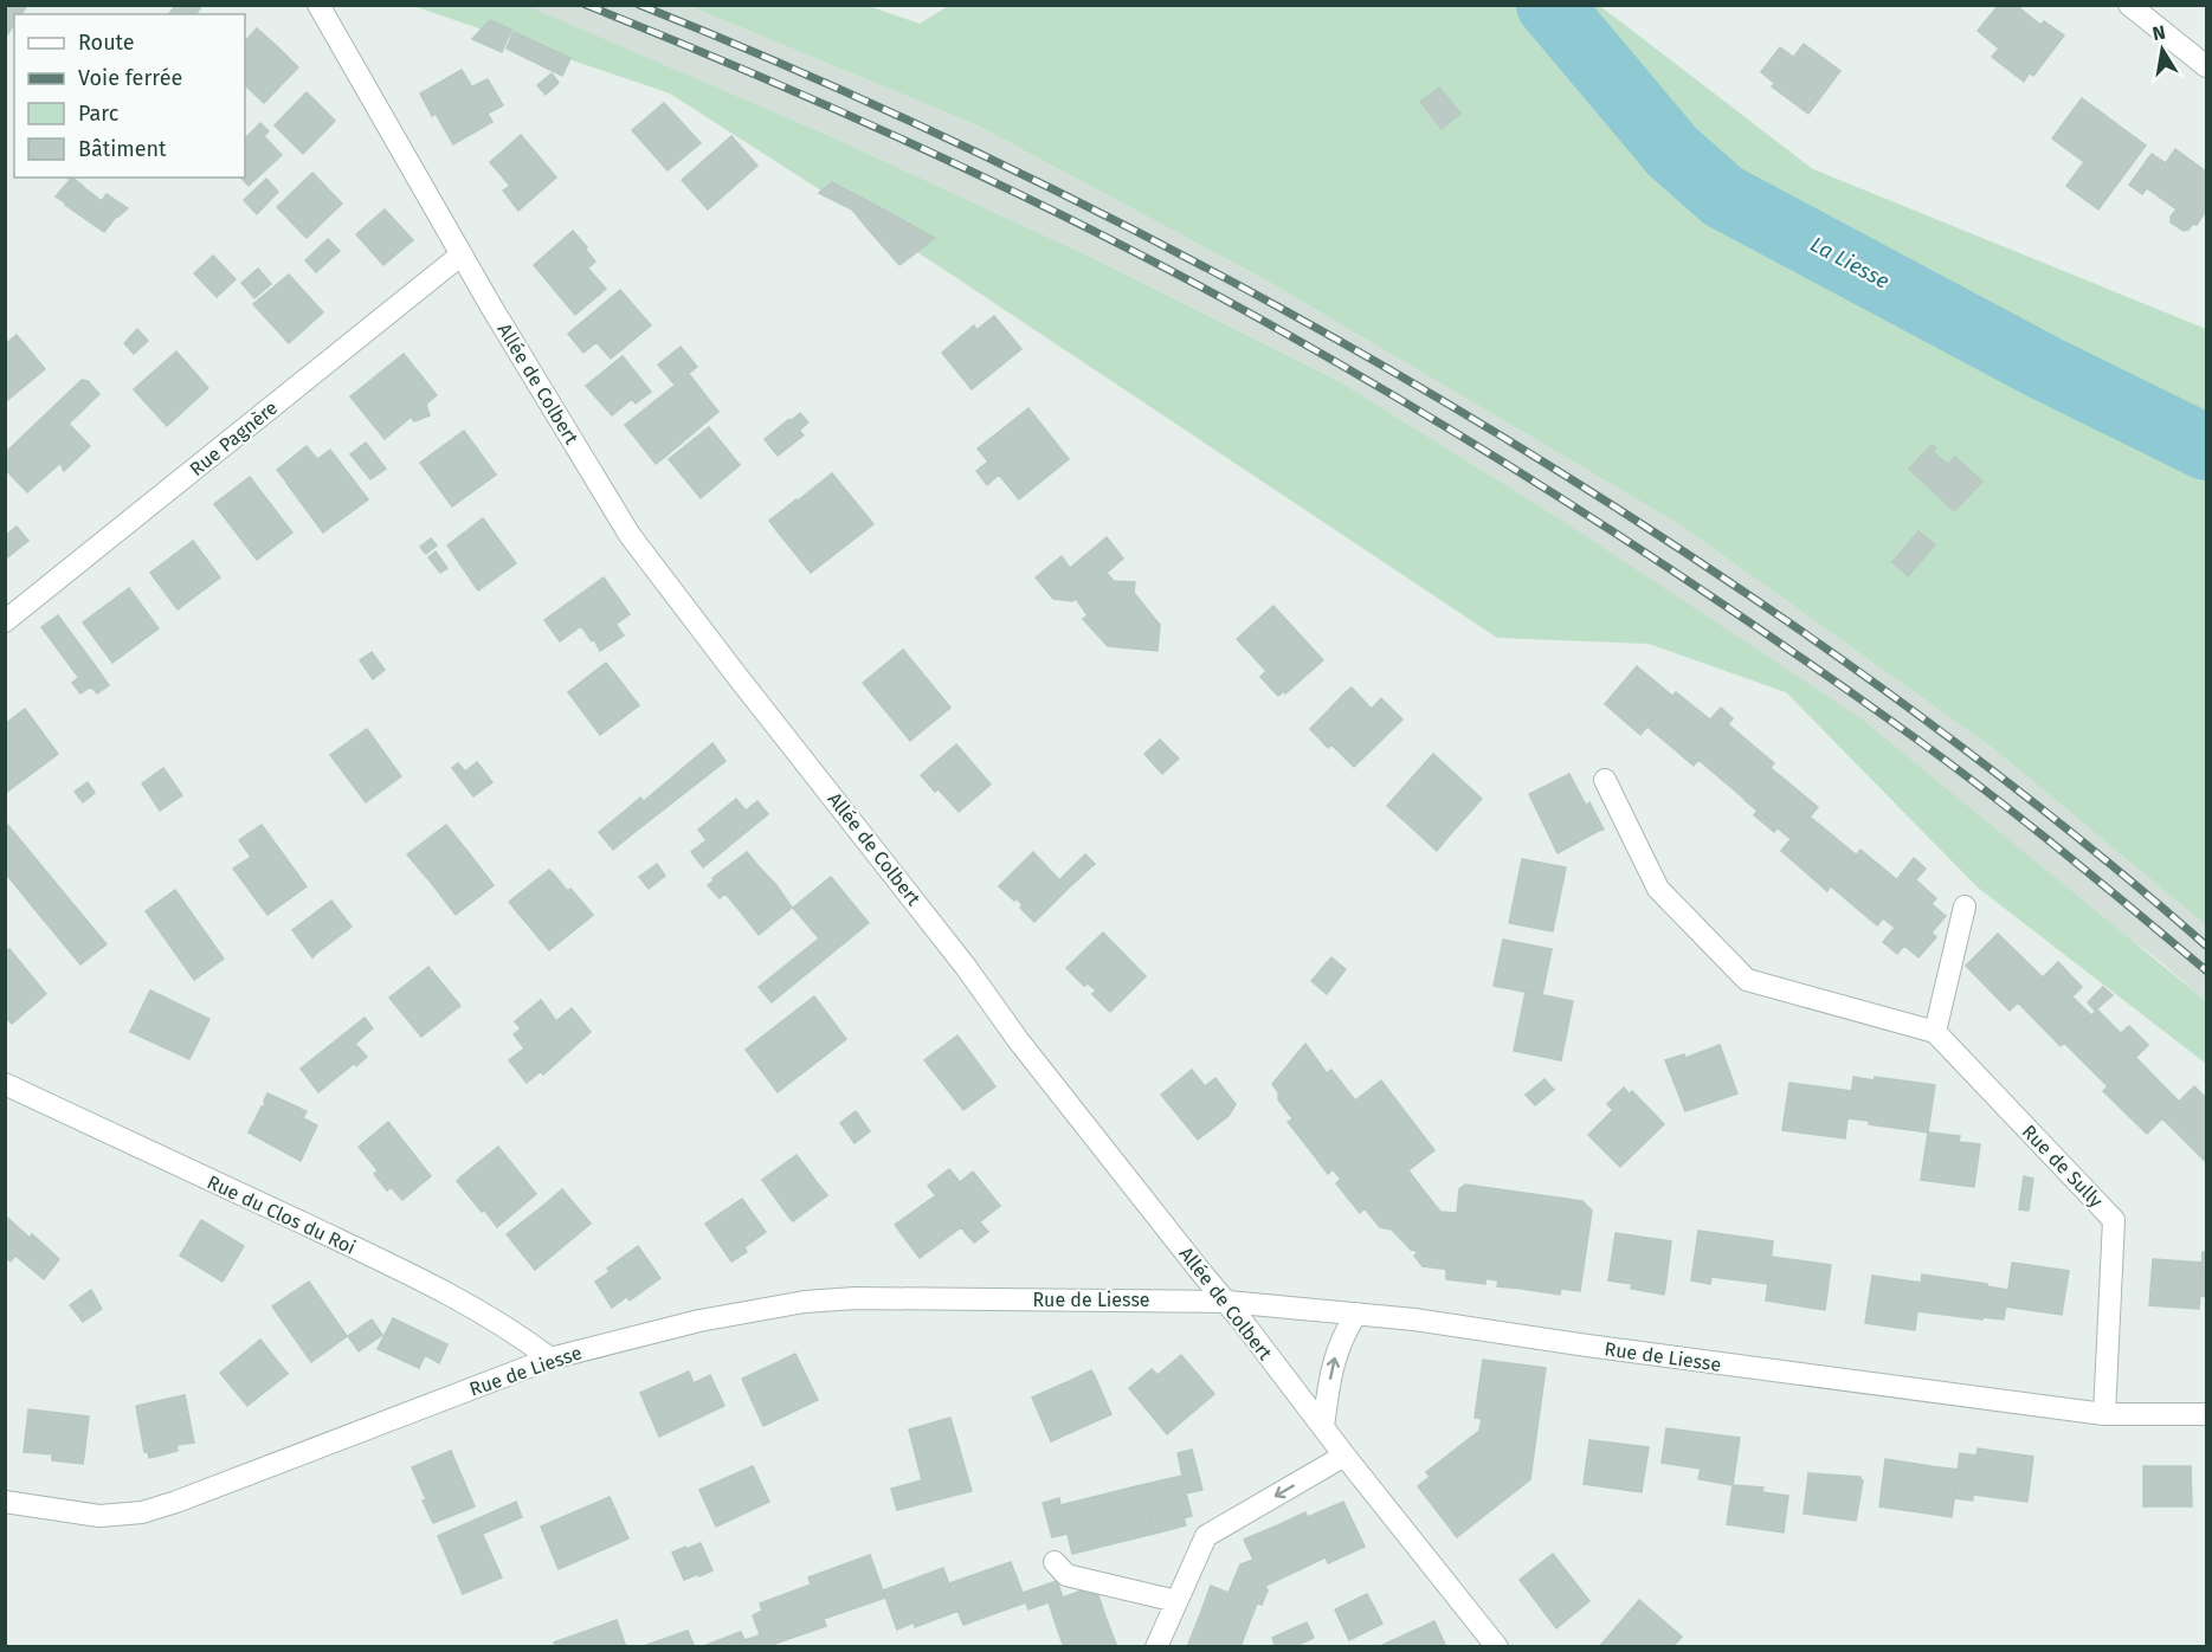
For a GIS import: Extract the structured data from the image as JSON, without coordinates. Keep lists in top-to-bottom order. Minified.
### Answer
{"streets":{"street":["Allée de Colbert","Rue Pagnère","Rue de Sully","Rue du Clos du Roi","Rue de Liesse"]},"crossings":[["Allée de Colbert","Rue Pagnère"],["Allée de Colbert","Rue de Liesse"],["Rue de Sully","Rue de Liesse"],["Rue du Clos du Roi","Rue de Liesse"]],"water":["La Liesse"],"legend":["Route","Voie ferrée","Parc","Bâtiment"],"north":"top"}
